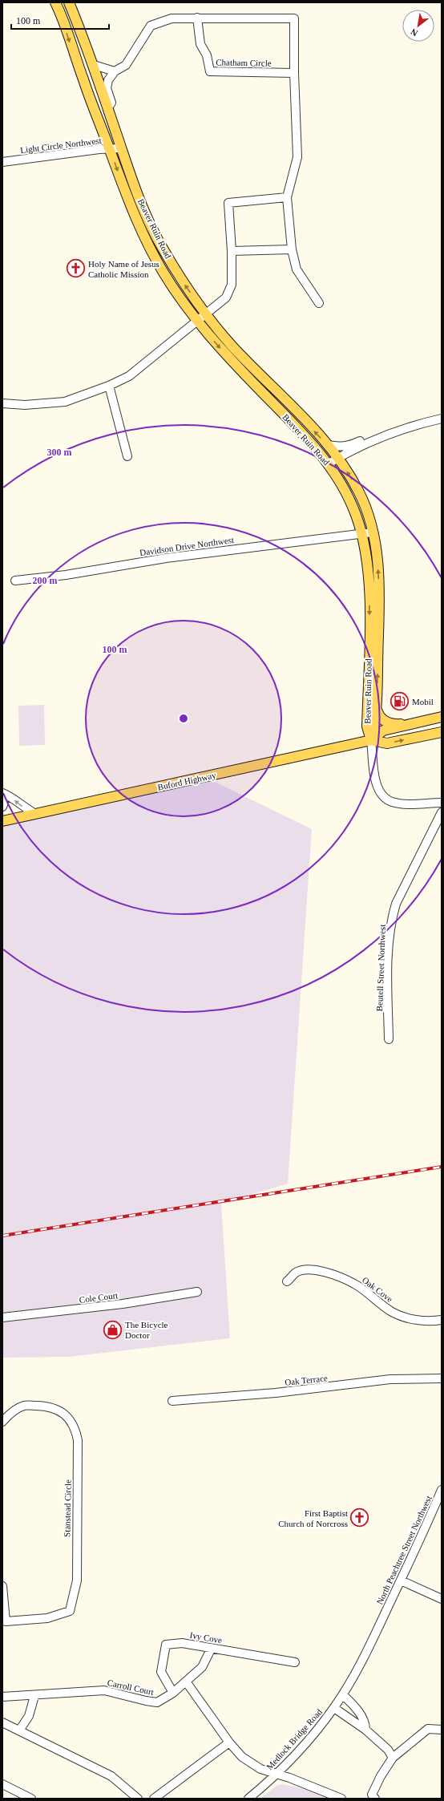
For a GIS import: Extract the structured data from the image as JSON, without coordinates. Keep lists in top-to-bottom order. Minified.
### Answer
{"streets":{"main road":["Beaver Ruin Road","Buford Highway"],"street":["Chatham Circle","Light Circle Northwest","Davidson Drive Northwest","Beutell Street Northwest","Oak Cove","Cole Court","Oak Terrace","Stanstead Circle","North Peachtree Street Northwest","Ivy Cove","Carroll Court","Medlock Bridge Road"]},"crossings":[["Light Circle Northwest","Beaver Ruin Road"],["Beaver Ruin Road","Davidson Drive Northwest"],["Beaver Ruin Road","Buford Highway"],["North Peachtree Street Northwest","Medlock Bridge Road"],["Ivy Cove","Carroll Court"]],"places":{"church":["Holy Name of Jesus Catholic Mission","First Baptist Church of Norcross"],"fuel station":["Mobil"],"shop":["The Bicycle Doctor"]},"scale_bar":"100 m","north":"bottom left","rings":["300 m","200 m","100 m"]}
